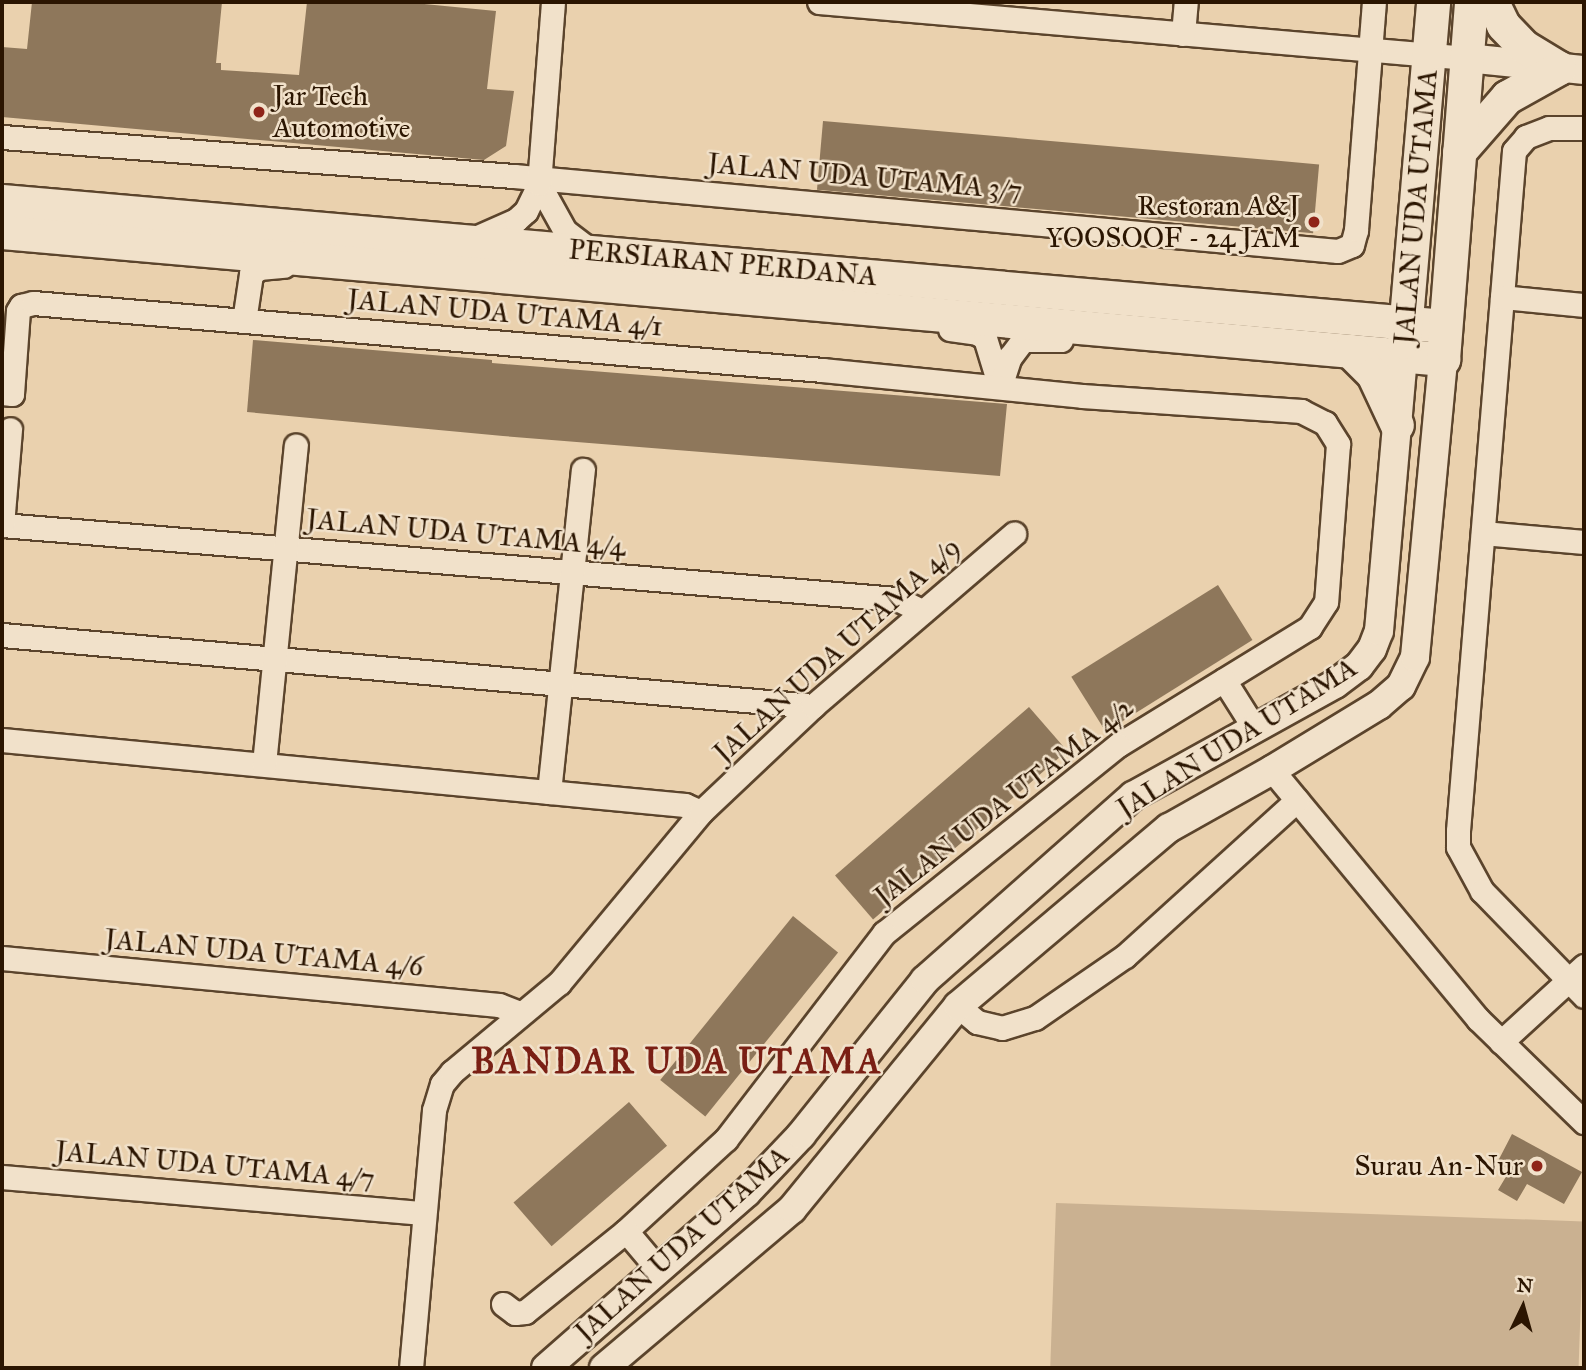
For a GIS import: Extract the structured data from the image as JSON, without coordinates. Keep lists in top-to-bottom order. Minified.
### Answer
{"streets":{"main road":["JALAN UDA UTAMA","PERSIARAN PERDANA"],"street":["JALAN UDA UTAMA 3/7","JALAN UDA UTAMA 4/1","JALAN UDA UTAMA 4/4","JALAN UDA UTAMA 4/9","JALAN UDA UTAMA 4/2","JALAN UDA UTAMA 4/6","JALAN UDA UTAMA 4/7"]},"crossings":[["JALAN UDA UTAMA","PERSIARAN PERDANA"],["JALAN UDA UTAMA 4/1","JALAN UDA UTAMA 4/2"],["JALAN UDA UTAMA 4/4","JALAN UDA UTAMA 4/9"],["JALAN UDA UTAMA 4/9","JALAN UDA UTAMA 4/6"],["JALAN UDA UTAMA 4/9","JALAN UDA UTAMA 4/7"]],"districts":["BANDAR UDA UTAMA"],"places":["Jar Tech Automotive","Restoran A&J YOOSOOF - 24 JAM","Surau An-Nur"],"north":"top"}
